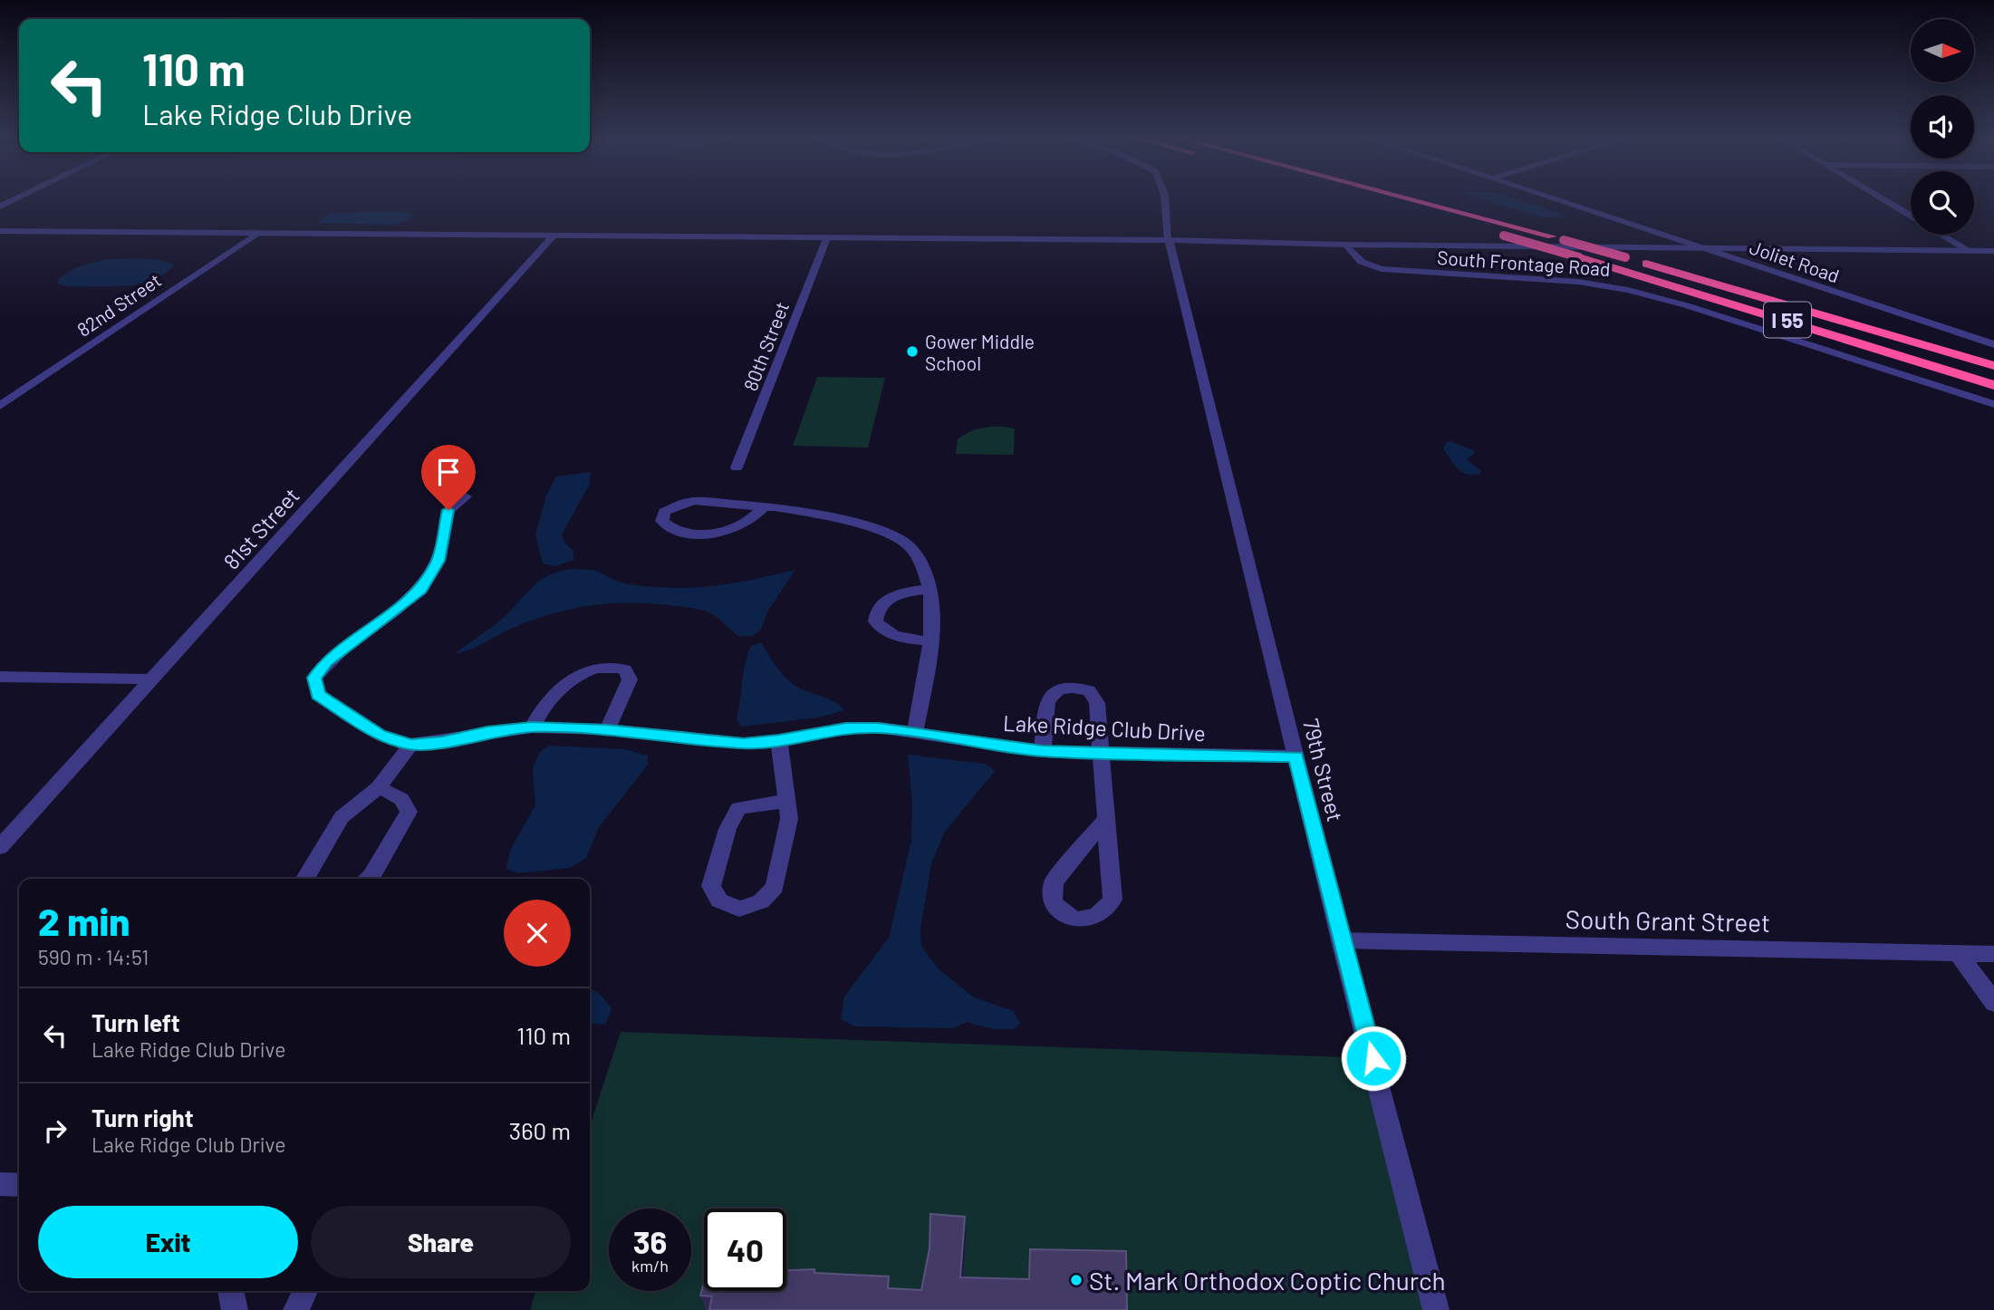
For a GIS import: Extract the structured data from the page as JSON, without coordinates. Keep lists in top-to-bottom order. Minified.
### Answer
{"streets":{"highway":["I 55"],"street":["Joliet Road","South Frontage Road","82nd Street","80th Street","81st Street","Lake Ridge Club Drive","79th Street","South Grant Street"]},"crossings":[["Lake Ridge Club Drive","79th Street"],["79th Street","South Grant Street"]],"places":["Gower Middle School","St. Mark Orthodox Coptic Church"],"north":"right","page":{"turn":["110 m","Lake Ridge Club Drive"],"heading":["2 min","590 m · 14:51"],"list":[{"name":"Turn left","note":"Lake Ridge Club Drive","value":"110 m"},{"name":"Turn right","note":"Lake Ridge Club Drive","value":"360 m"}],"buttons":["Exit","Share"],"speed":"36 km/h","limit":"40"}}
